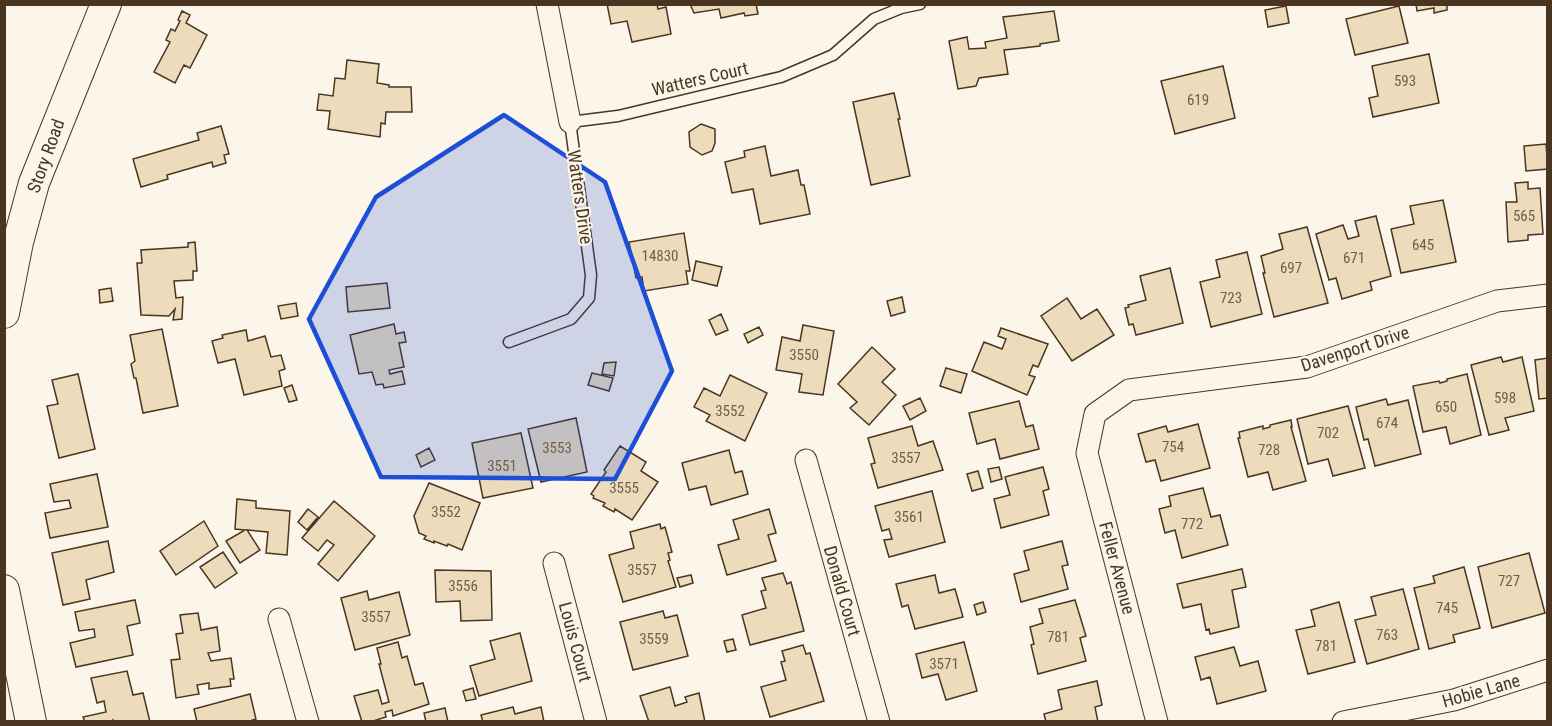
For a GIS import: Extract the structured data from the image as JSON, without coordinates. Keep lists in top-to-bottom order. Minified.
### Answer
{"streets":{"street":["Story Road","Watters Drive","Davenport Drive","Feller Avenue","Donald Court","Louis Court","Hobie Lane"],"lane":["Watters Court"]},"crossings":[["Watters Court","Watters Drive"],["Davenport Drive","Feller Avenue"]],"house_numbers":["593","619","565","645","14830","671","697","723","3550","598","650","3552","674","702","754","3553","728","3557","3551","3555","3552","3561","772","3557","727","3556","745","3557","763","781","3559","781","3571"]}
